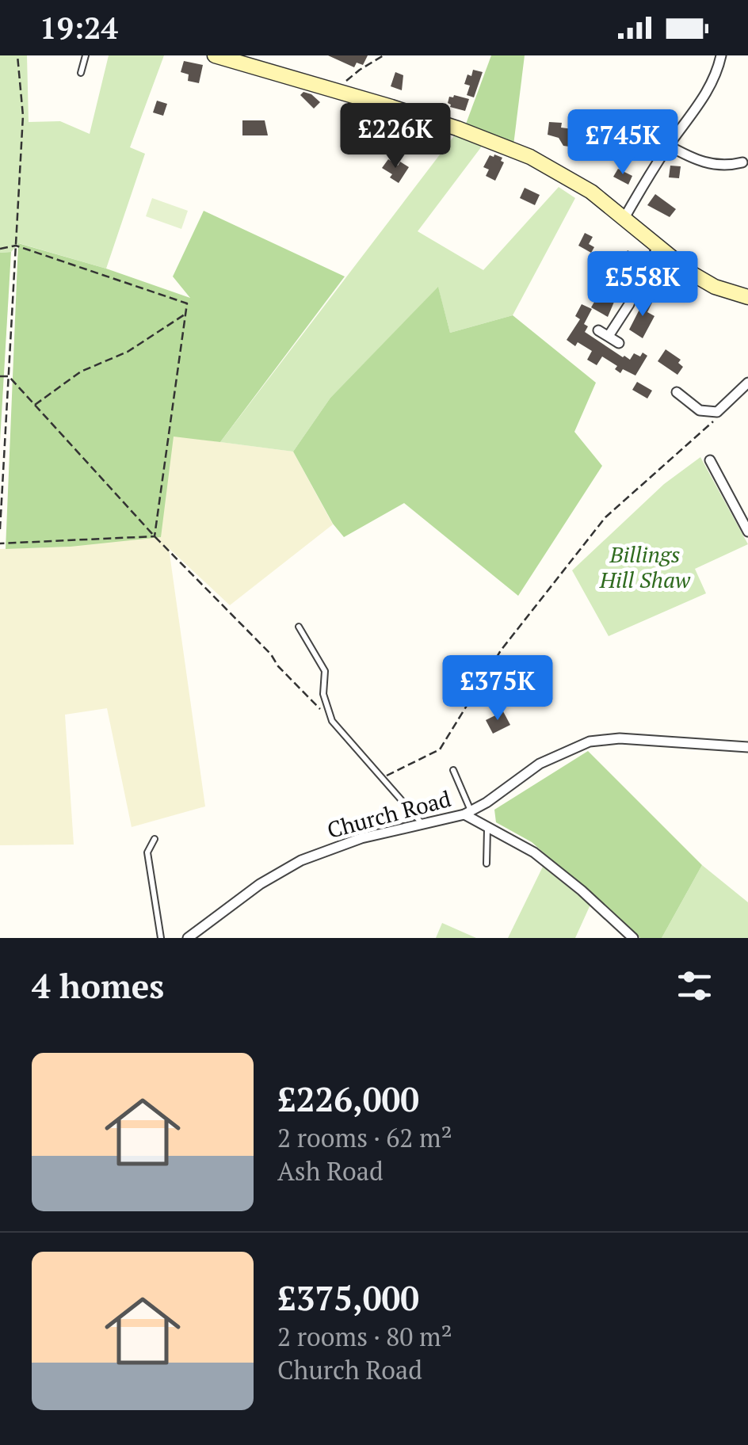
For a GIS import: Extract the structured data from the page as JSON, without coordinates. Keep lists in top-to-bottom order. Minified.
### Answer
{"streets":{"street":["Church Road"]},"parks":["Billings Hill Shaw"],"page":{"status":"19:24","price":["£226K","£745K","£558K","£375K"],"heading":"4 homes","list":[{"name":"£226,000","note":"2 rooms · 62 m² · Ash Road"},{"name":"£375,000","note":"2 rooms · 80 m² · Church Road"}]}}
